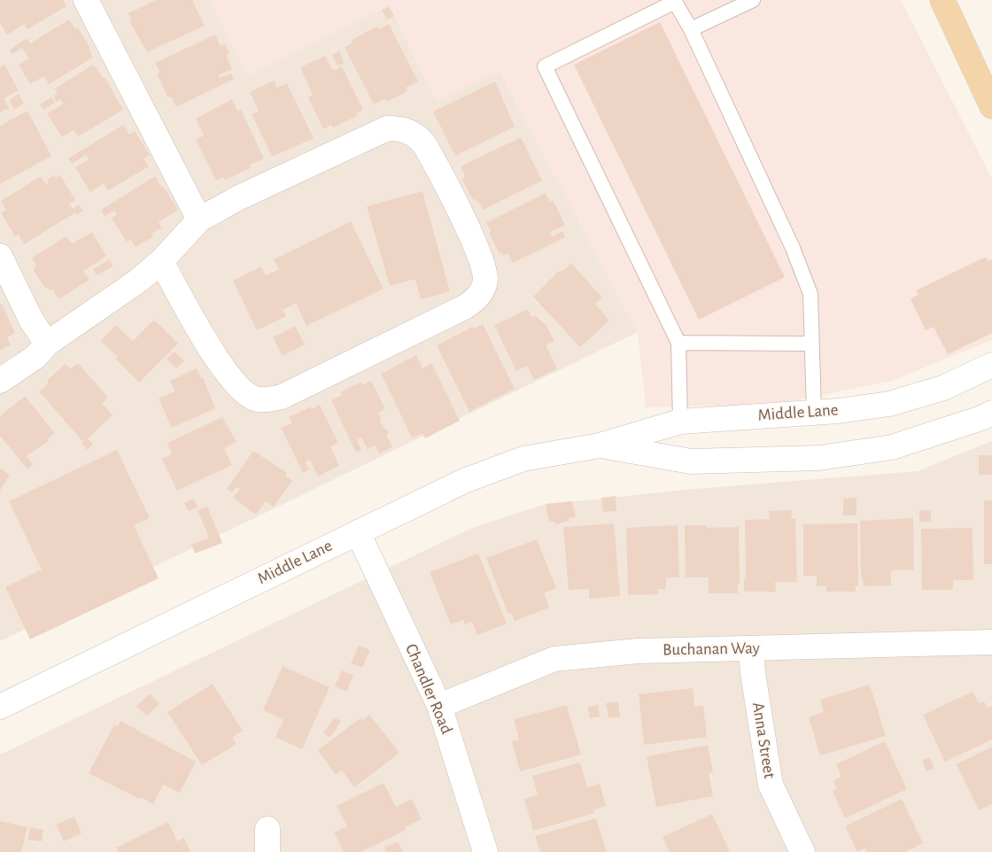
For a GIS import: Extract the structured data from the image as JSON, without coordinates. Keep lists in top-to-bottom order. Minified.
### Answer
{"streets":{"street":["Middle Lane","Buchanan Way","Chandler Road","Anna Street"]},"crossings":[["Middle Lane","Chandler Road"],["Buchanan Way","Chandler Road"],["Buchanan Way","Anna Street"]]}
